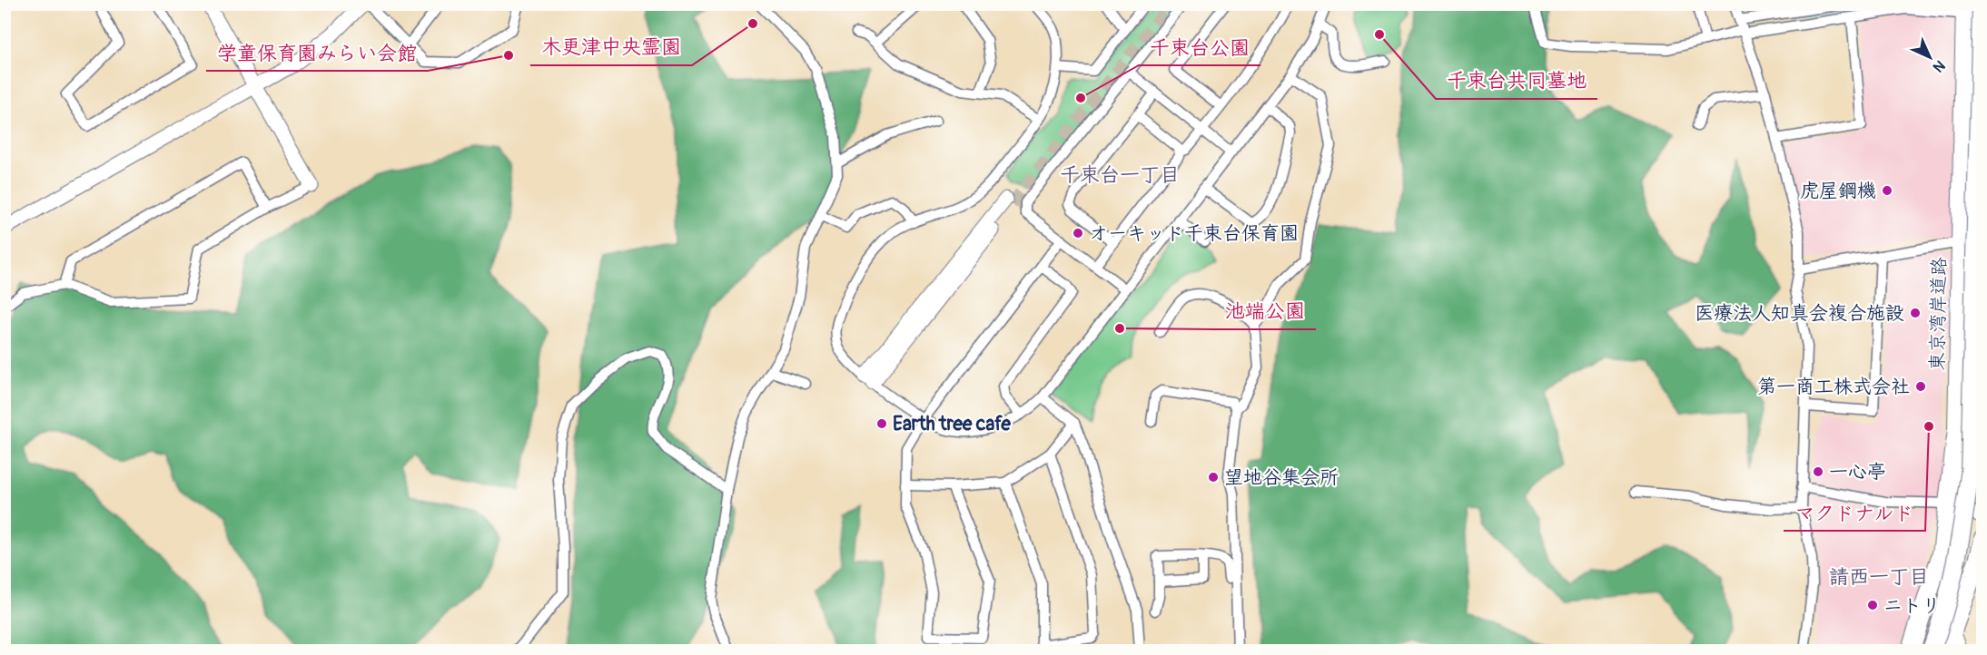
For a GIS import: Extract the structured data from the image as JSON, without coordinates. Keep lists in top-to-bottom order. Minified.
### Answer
{"streets":{"highway":["東京湾岸道路"]},"districts":["千束台一丁目","請西一丁目"],"places":["木更津中央霊園","千束台共同墓地","学童保育園みらい会館","千束台公園","虎屋鋼機","オーキッド千束台保育園","医療法人知真会複合施設","池端公園","第一商工株式会社","Earth tree cafe","マクドナルド","一心亭","望地谷集会所","ニトリ"],"north":"bottom right"}
